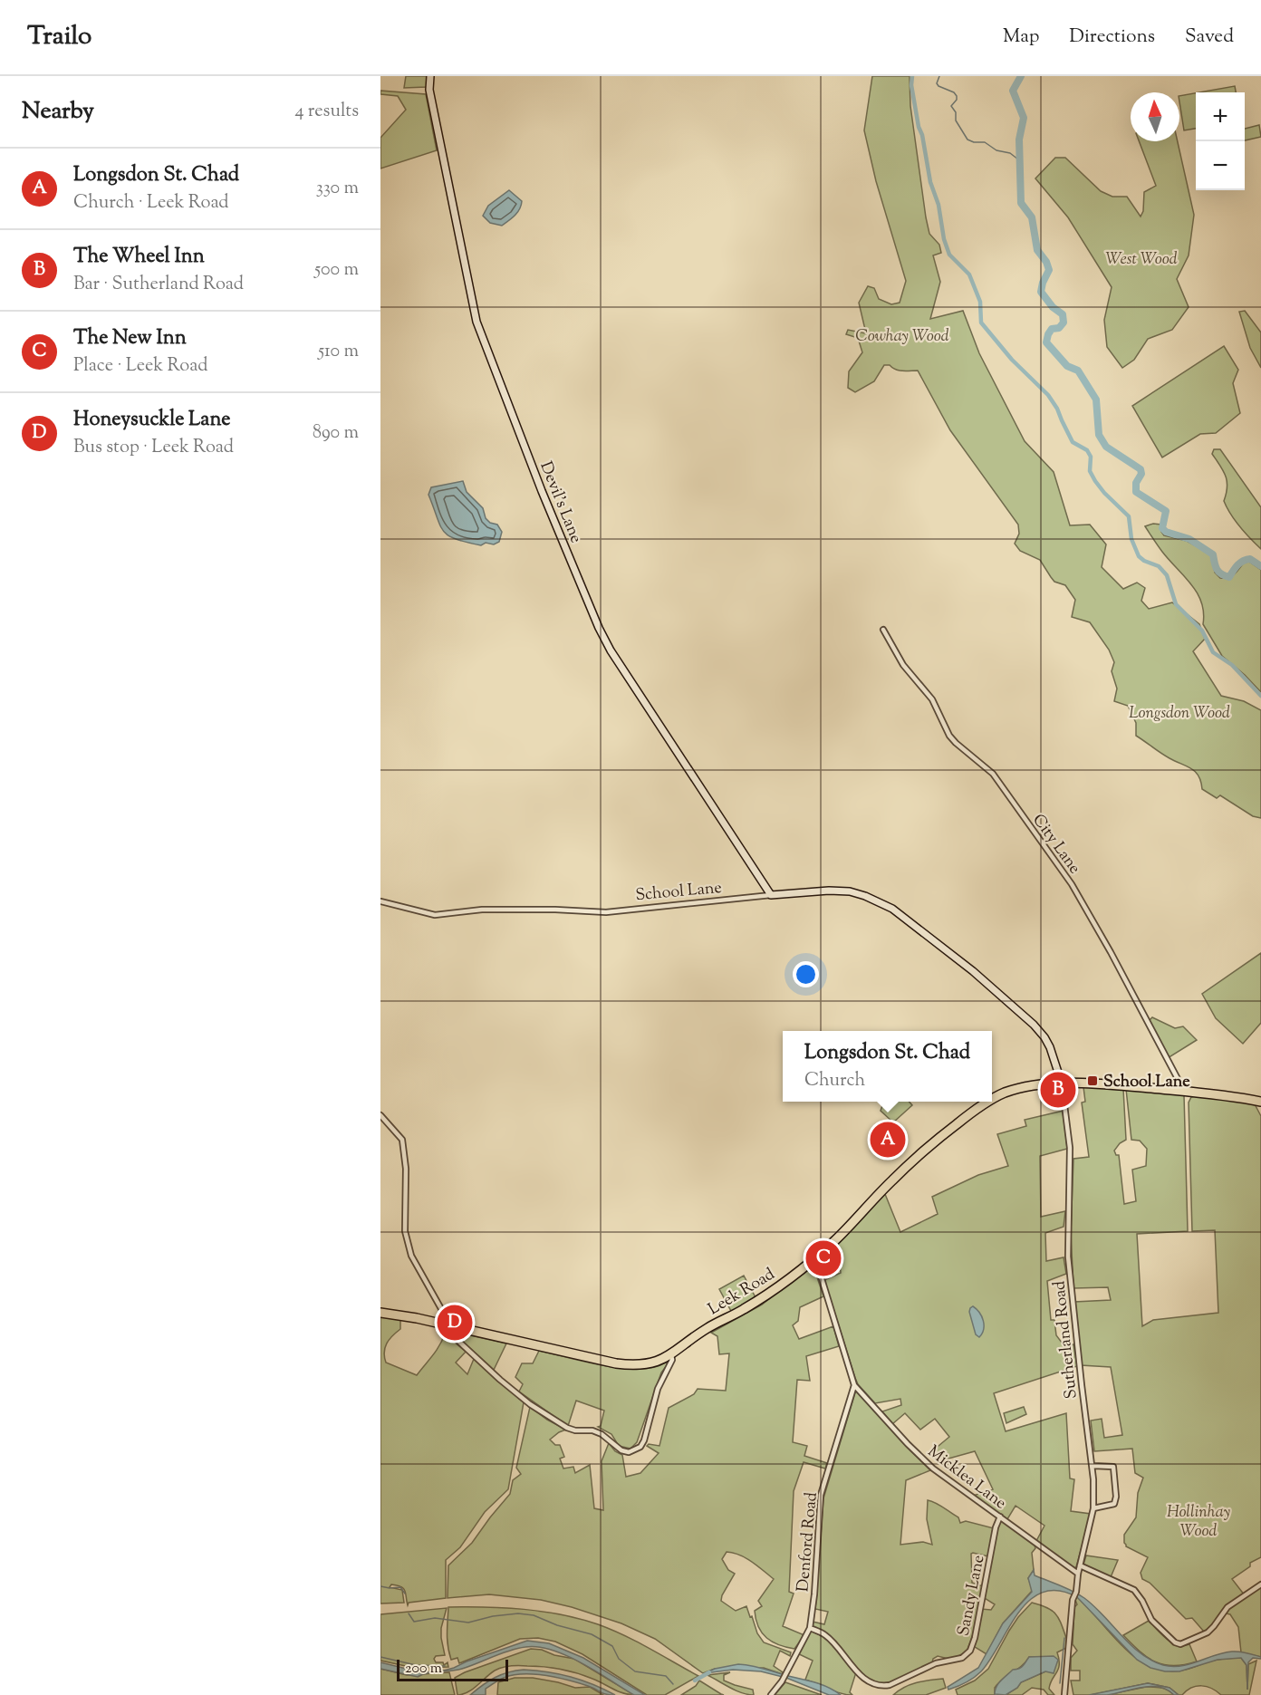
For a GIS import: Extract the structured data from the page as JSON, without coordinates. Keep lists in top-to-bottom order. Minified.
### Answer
{"streets":{"highway":["Leek Road"],"street":["Devil's Lane","City Lane","School Lane","Sutherland Road","Micklea Lane","Denford Road","Sandy Lane"]},"crossings":[["Devil's Lane","School Lane"],["City Lane","Leek Road"],["School Lane","Leek Road"],["School Lane","Sutherland Road"],["Leek Road","Sutherland Road"],["Sutherland Road","Micklea Lane"],["Micklea Lane","Denford Road"],["Micklea Lane","Sandy Lane"],["Denford Road","Sandy Lane"]],"parks":["West Wood","Cowhay Wood","Longsdon Wood","Hollinhay Wood"],"places":{"transit":["School Lane"]},"scale_bar":"200 m","north":"top","page":{"header":"Trailo","nav":["Map","Directions","Saved"],"heading":["Nearby","4 results"],"map_buttons":["+","−"],"list":[{"mark":"A","name":"Longsdon St. Chad","note":"Church · Leek Road","value":"330 m"},{"mark":"B","name":"The Wheel Inn","note":"Bar · Sutherland Road","value":"500 m"},{"mark":"C","name":"The New Inn","note":"Place · Leek Road","value":"510 m"},{"mark":"D","name":"Honeysuckle Lane","note":"Bus stop · Leek Road","value":"890 m"}],"popup":["Longsdon St. Chad","Church"],"pins":["B","A","C","D"],"scale":"200 m"}}
